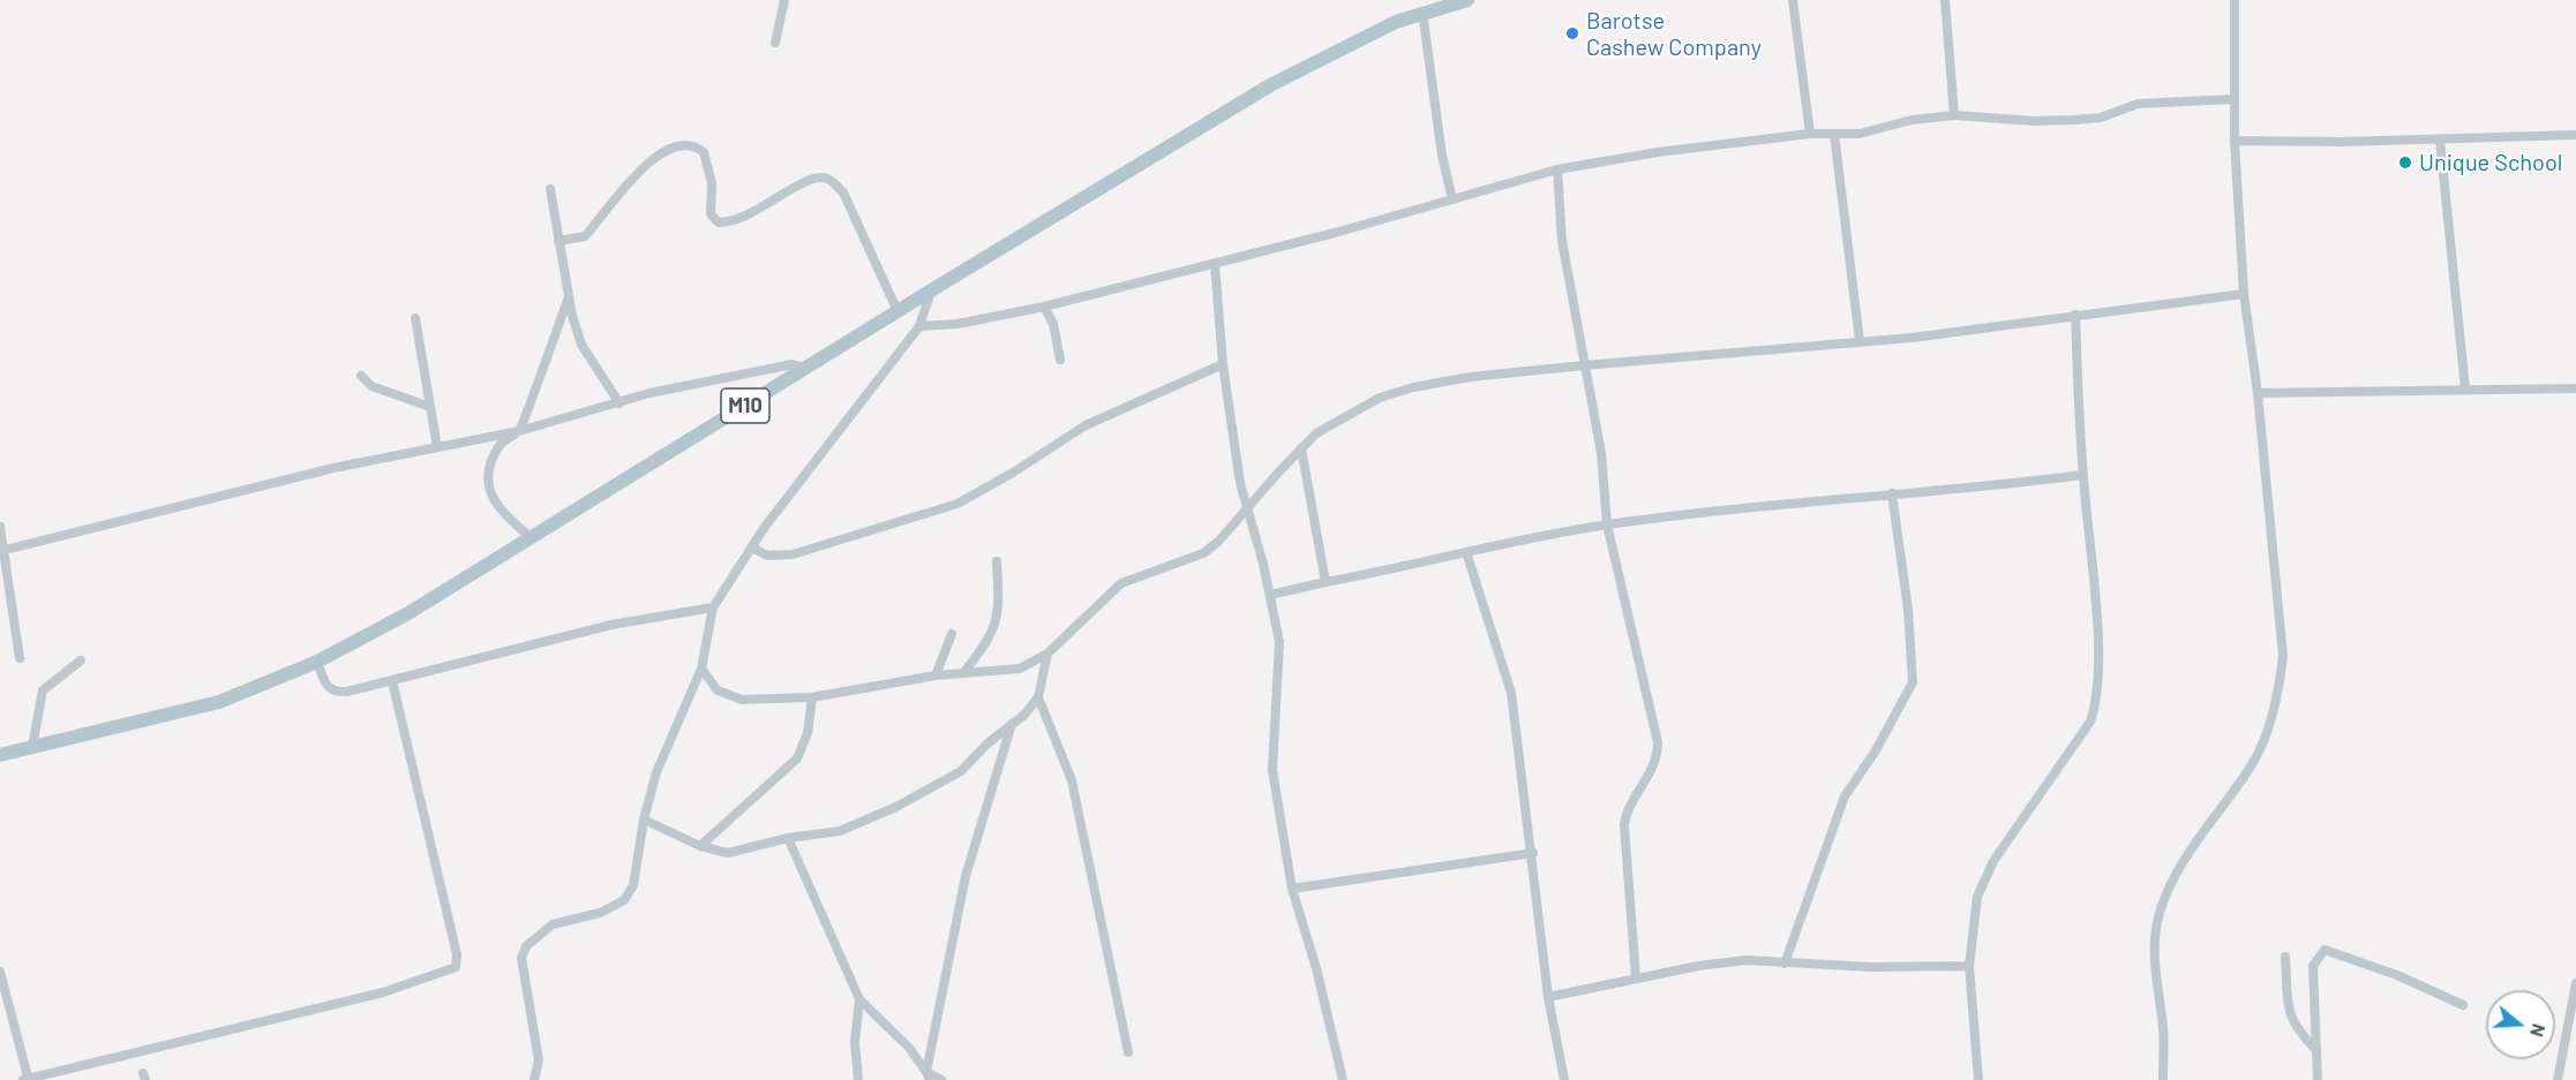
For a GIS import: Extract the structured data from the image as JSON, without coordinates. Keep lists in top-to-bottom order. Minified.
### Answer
{"streets":{"main road":["M10"]},"places":["Barotse Cashew Company","Unique School"],"north":"right"}
